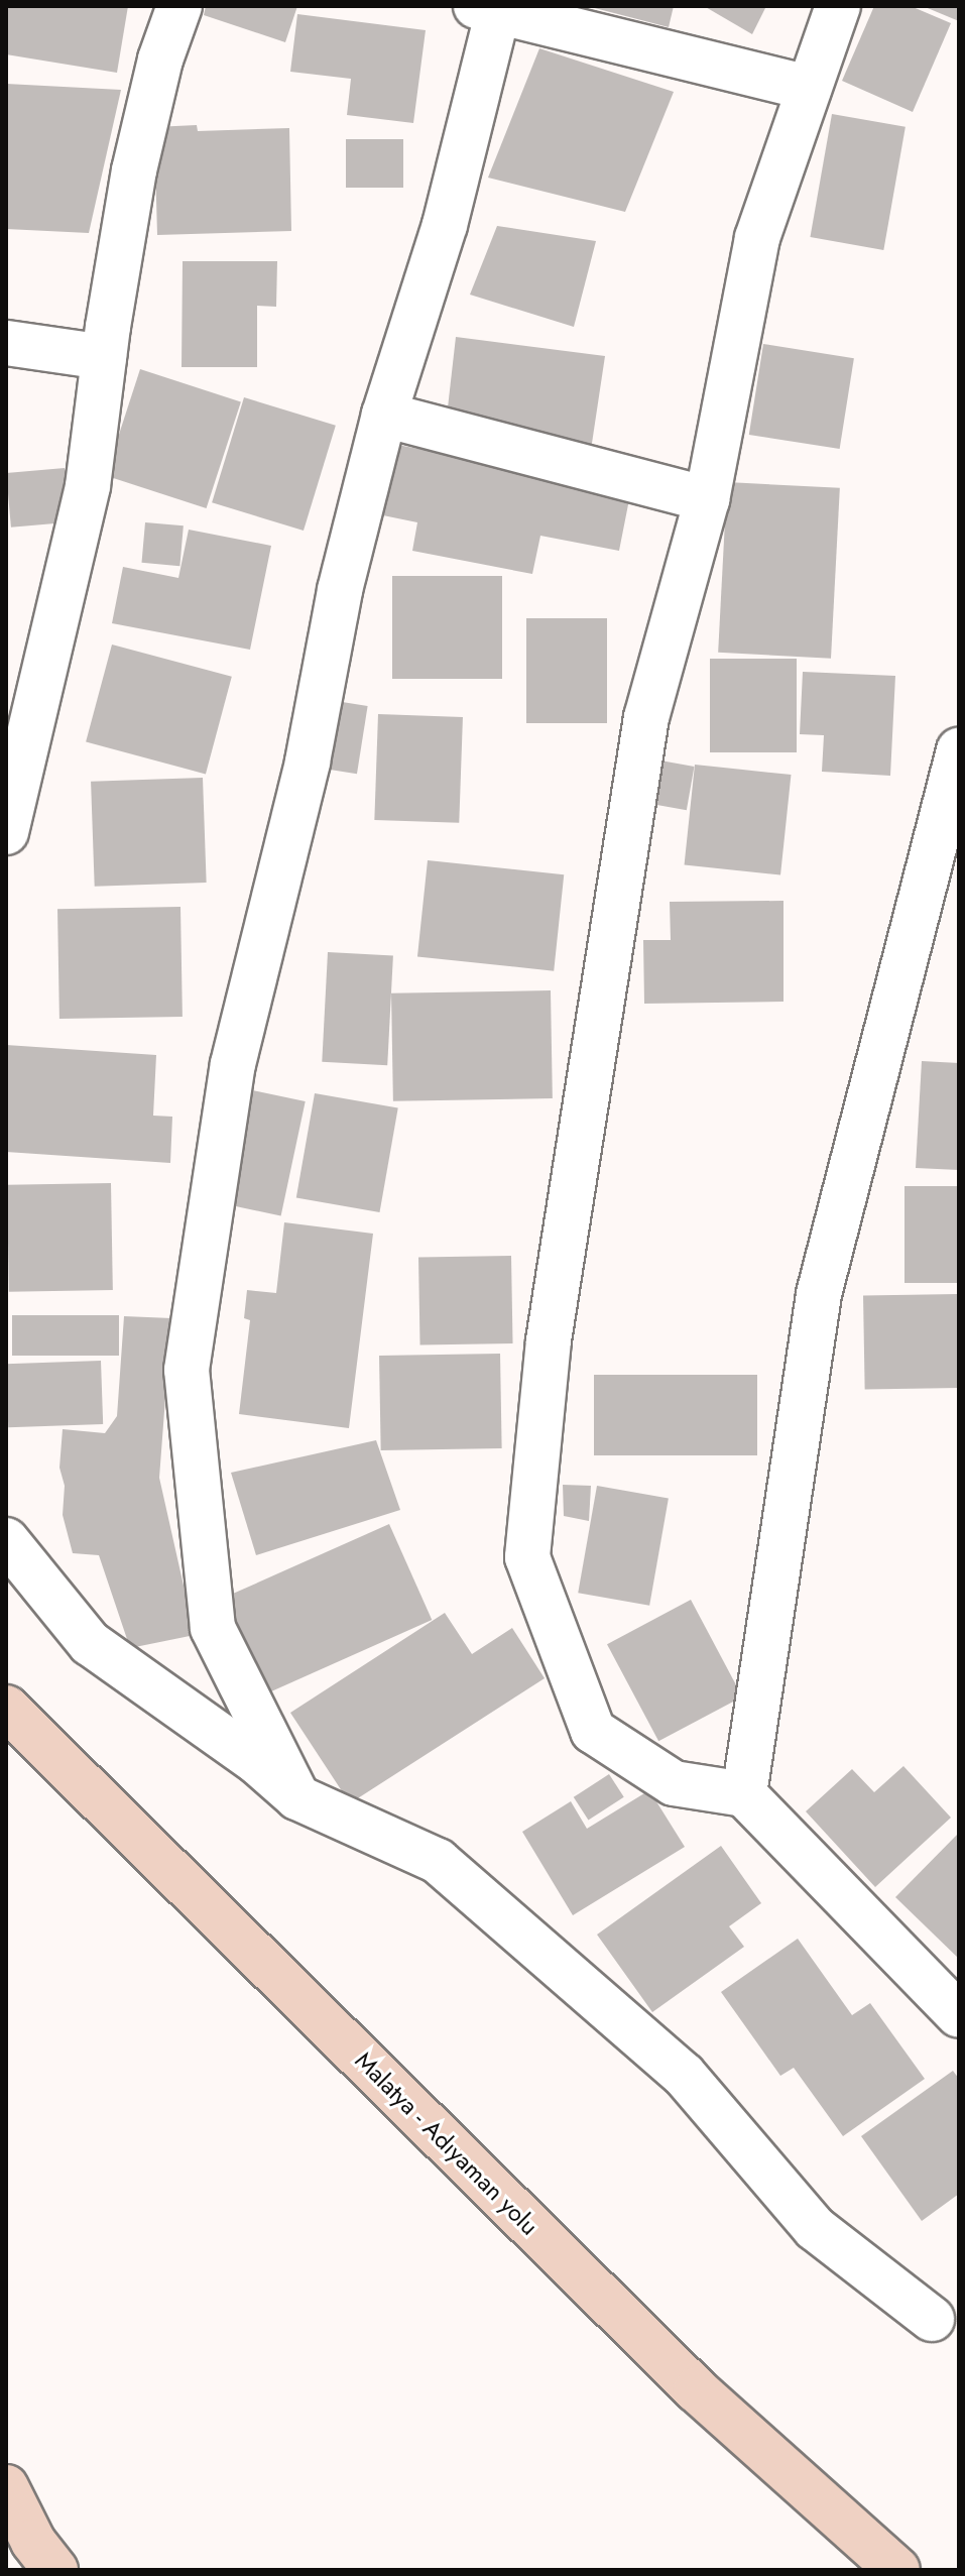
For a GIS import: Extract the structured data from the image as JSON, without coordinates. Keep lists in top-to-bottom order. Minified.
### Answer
{"streets":{"main road":["Malatya - Adıyaman yolu"]}}
